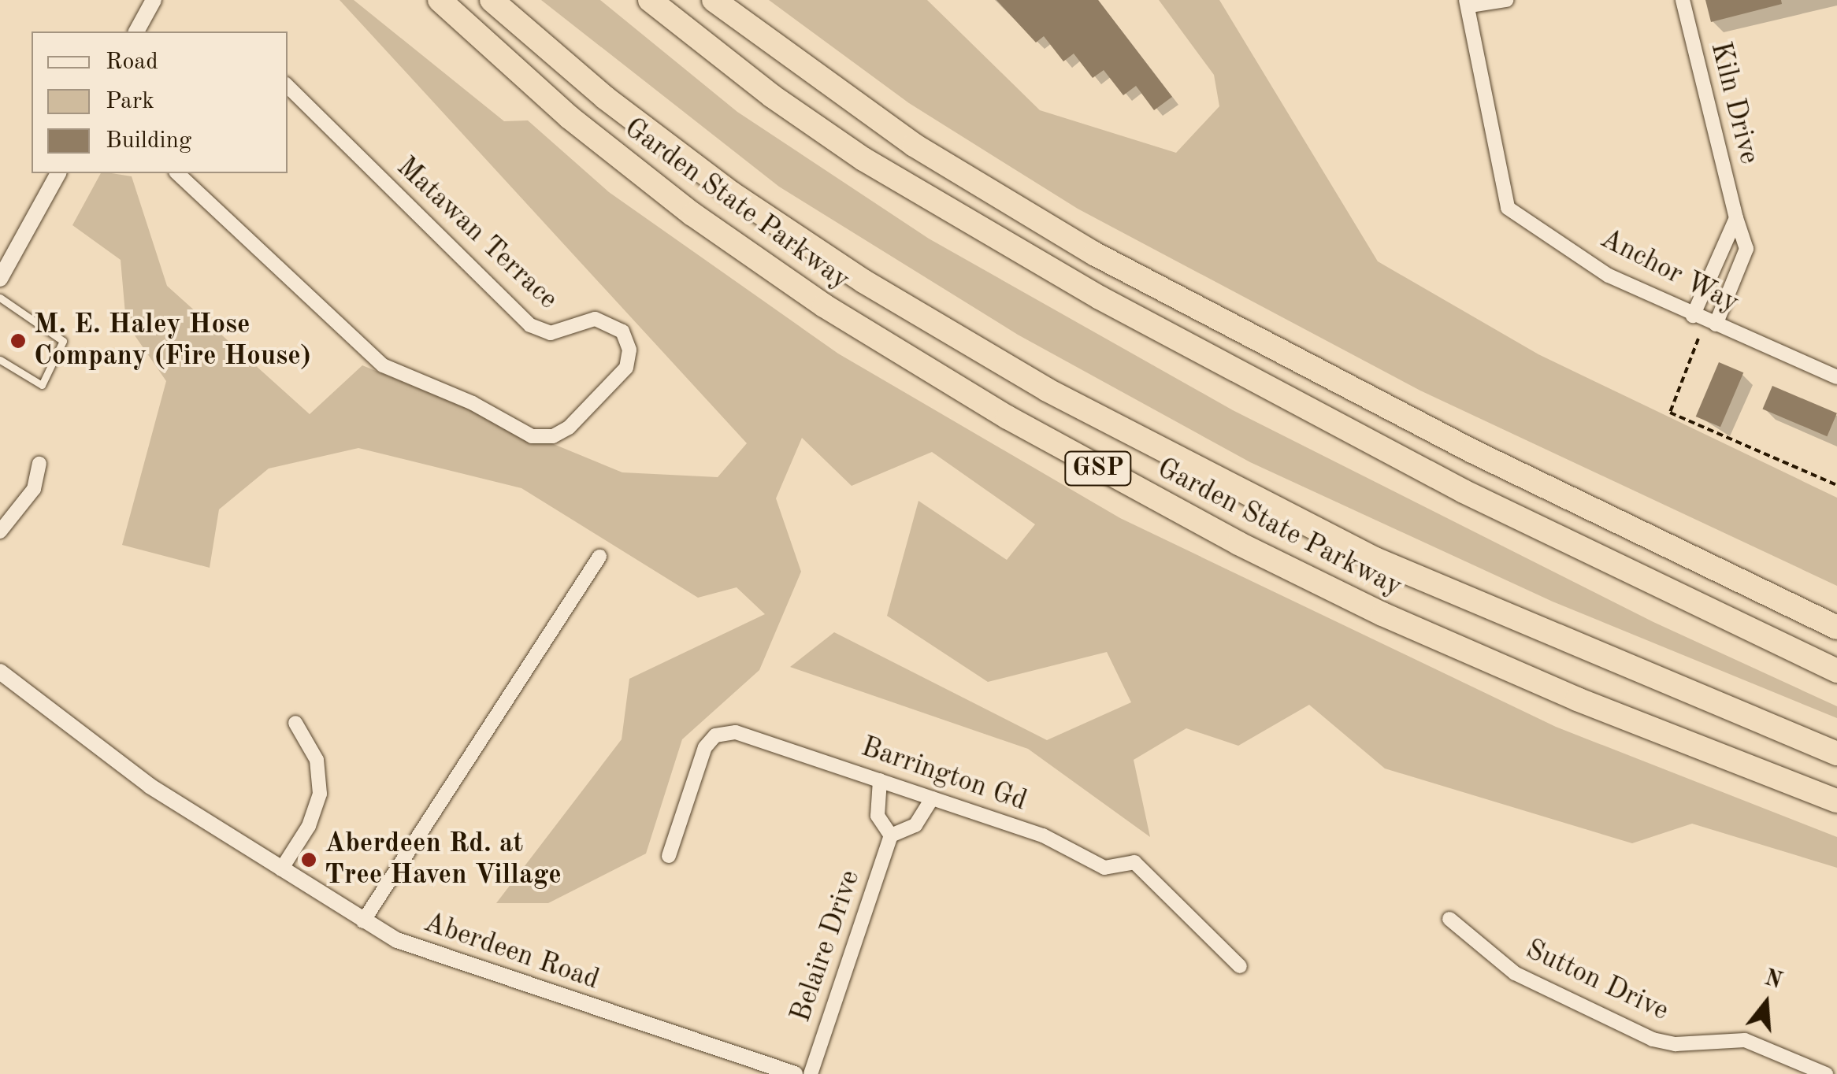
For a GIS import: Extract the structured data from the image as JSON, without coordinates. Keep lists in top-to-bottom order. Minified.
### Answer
{"streets":{"highway":["Garden State Parkway","GSP"],"street":["Kiln Drive","Matawan Terrace","Anchor Way","Barrington Gd","Belaire Drive","Aberdeen Road","Sutton Drive"]},"crossings":[["Kiln Drive","Anchor Way"]],"places":["M. E. Haley Hose Company (Fire House)","Aberdeen Rd. at Tree Haven Village"],"legend":["Road","Park","Building"],"north":"top"}
